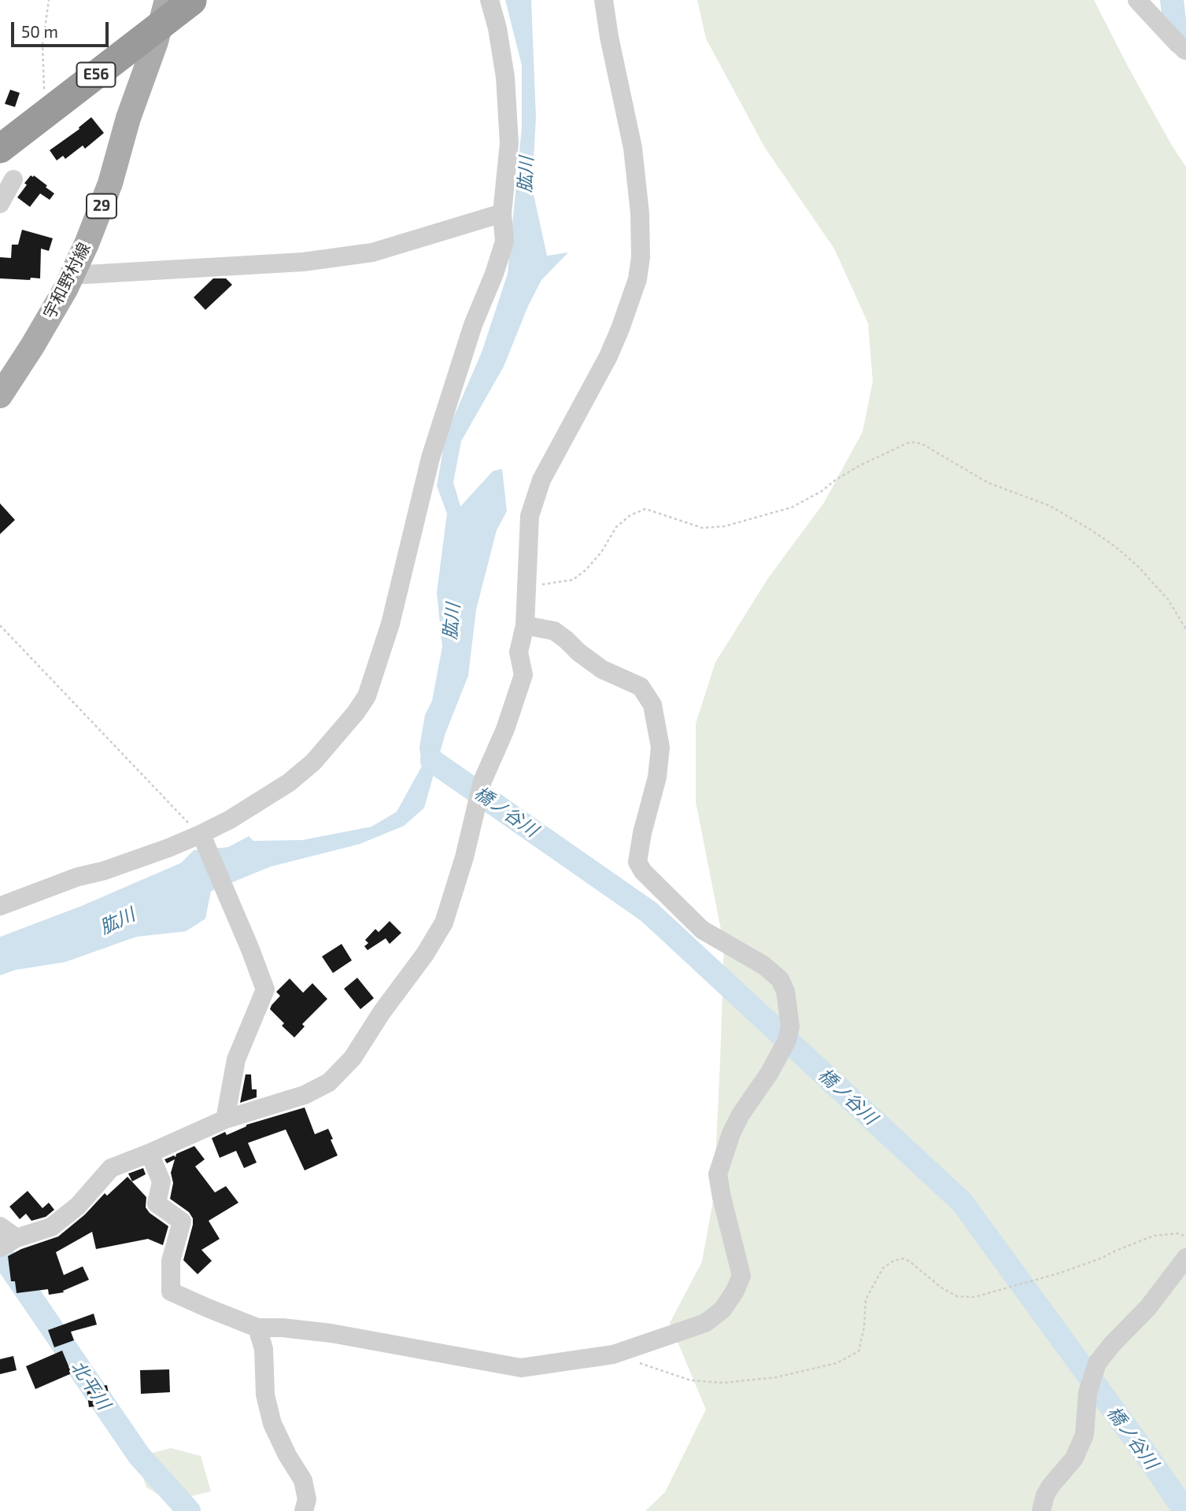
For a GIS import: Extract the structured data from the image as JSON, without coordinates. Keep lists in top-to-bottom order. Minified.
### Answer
{"streets":{"highway":["E56"],"main road":["29","宇和野村線"]},"crossings":[["E56","宇和野村線"]],"water":["肱川","橋ノ谷川","北平川"],"scale_bar":"50 m"}
